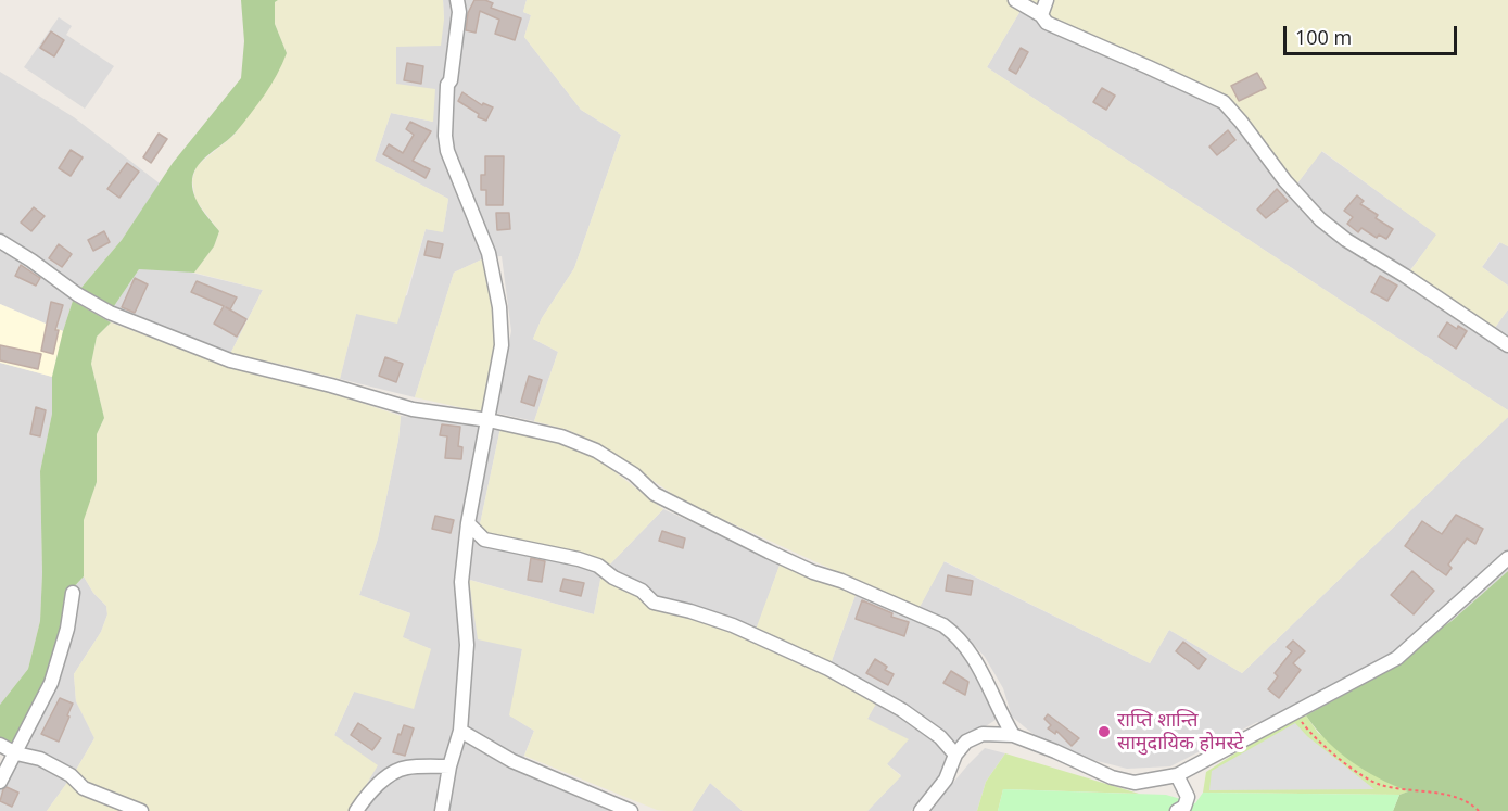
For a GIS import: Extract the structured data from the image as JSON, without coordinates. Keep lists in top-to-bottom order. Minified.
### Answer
{"places":["राप्ति शान्ति सामुदायिक होमस्टे"],"scale_bar":"100 m"}
